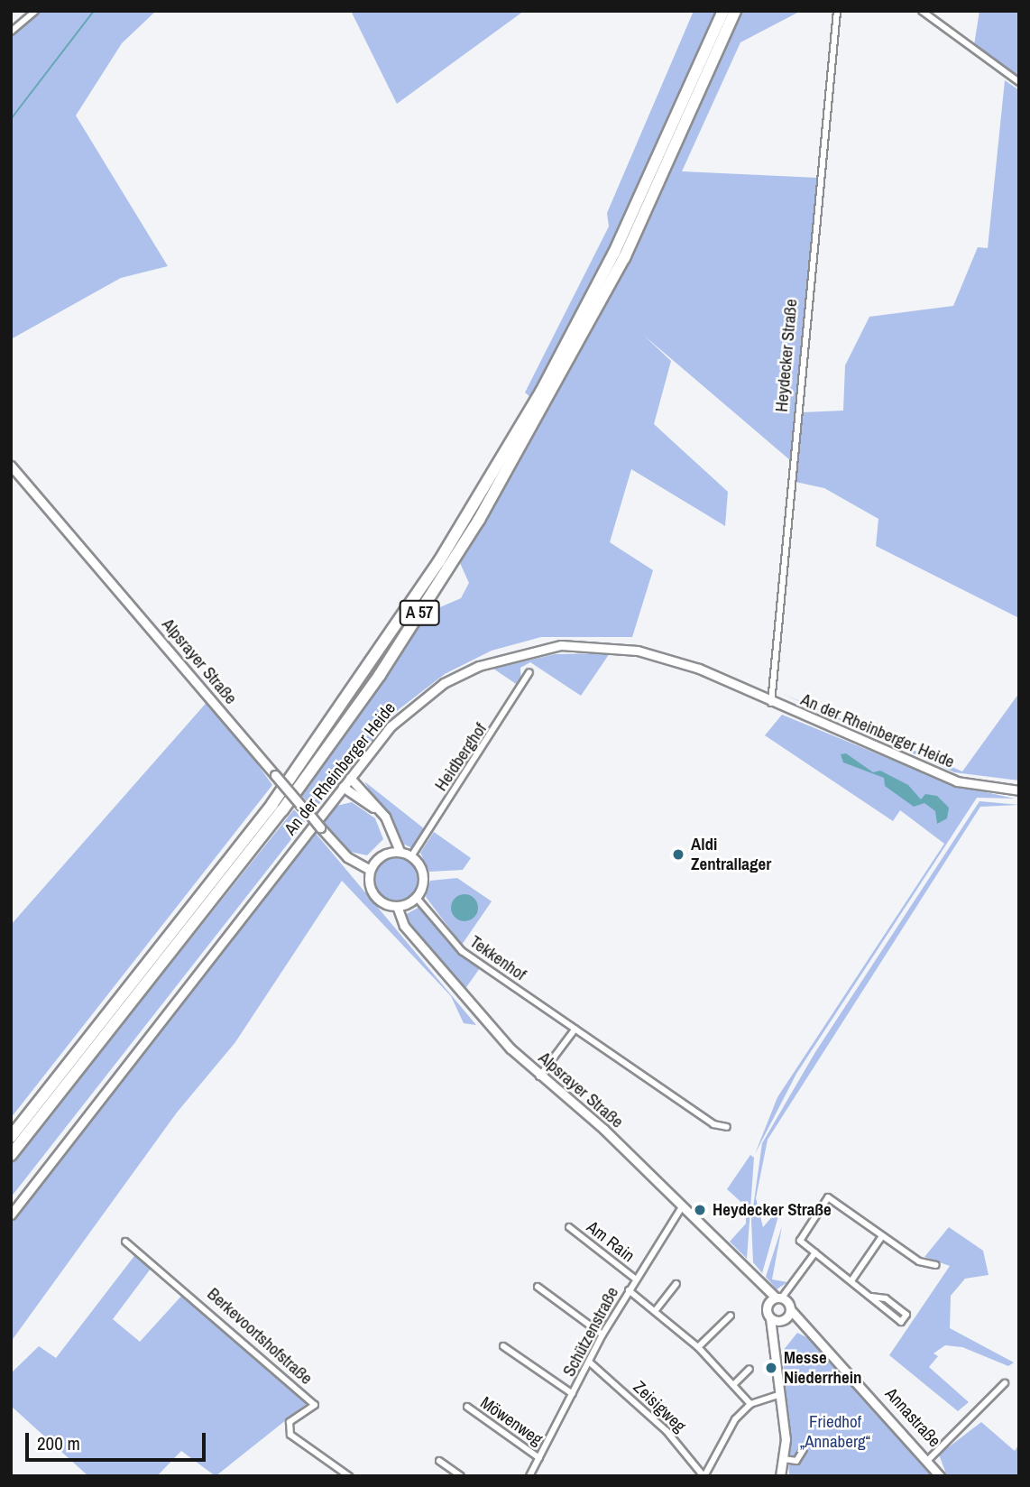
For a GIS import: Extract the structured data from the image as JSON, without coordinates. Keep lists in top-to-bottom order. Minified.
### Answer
{"streets":{"highway":["A 57"],"street":["Heydecker Straße","Alpsrayer Straße","An der Rheinberger Heide","Heidberghof","Tekkenhof","Am Rain","Schützenstraße","Berkevoortshofstraße","Zeisigweg","Annastraße","Möwenweg"]},"crossings":[["Heydecker Straße","An der Rheinberger Heide"],["Alpsrayer Straße","Heidberghof"],["Alpsrayer Straße","Tekkenhof"],["Alpsrayer Straße","Schützenstraße"],["Alpsrayer Straße","Annastraße"],["Heidberghof","Tekkenhof"],["Am Rain","Schützenstraße"],["Schützenstraße","Zeisigweg"],["Schützenstraße","Möwenweg"]],"parks":["Friedhof „Annaberg“"],"places":["Aldi Zentrallager","Heydecker Straße","Messe Niederrhein"],"scale_bar":"200 m"}
